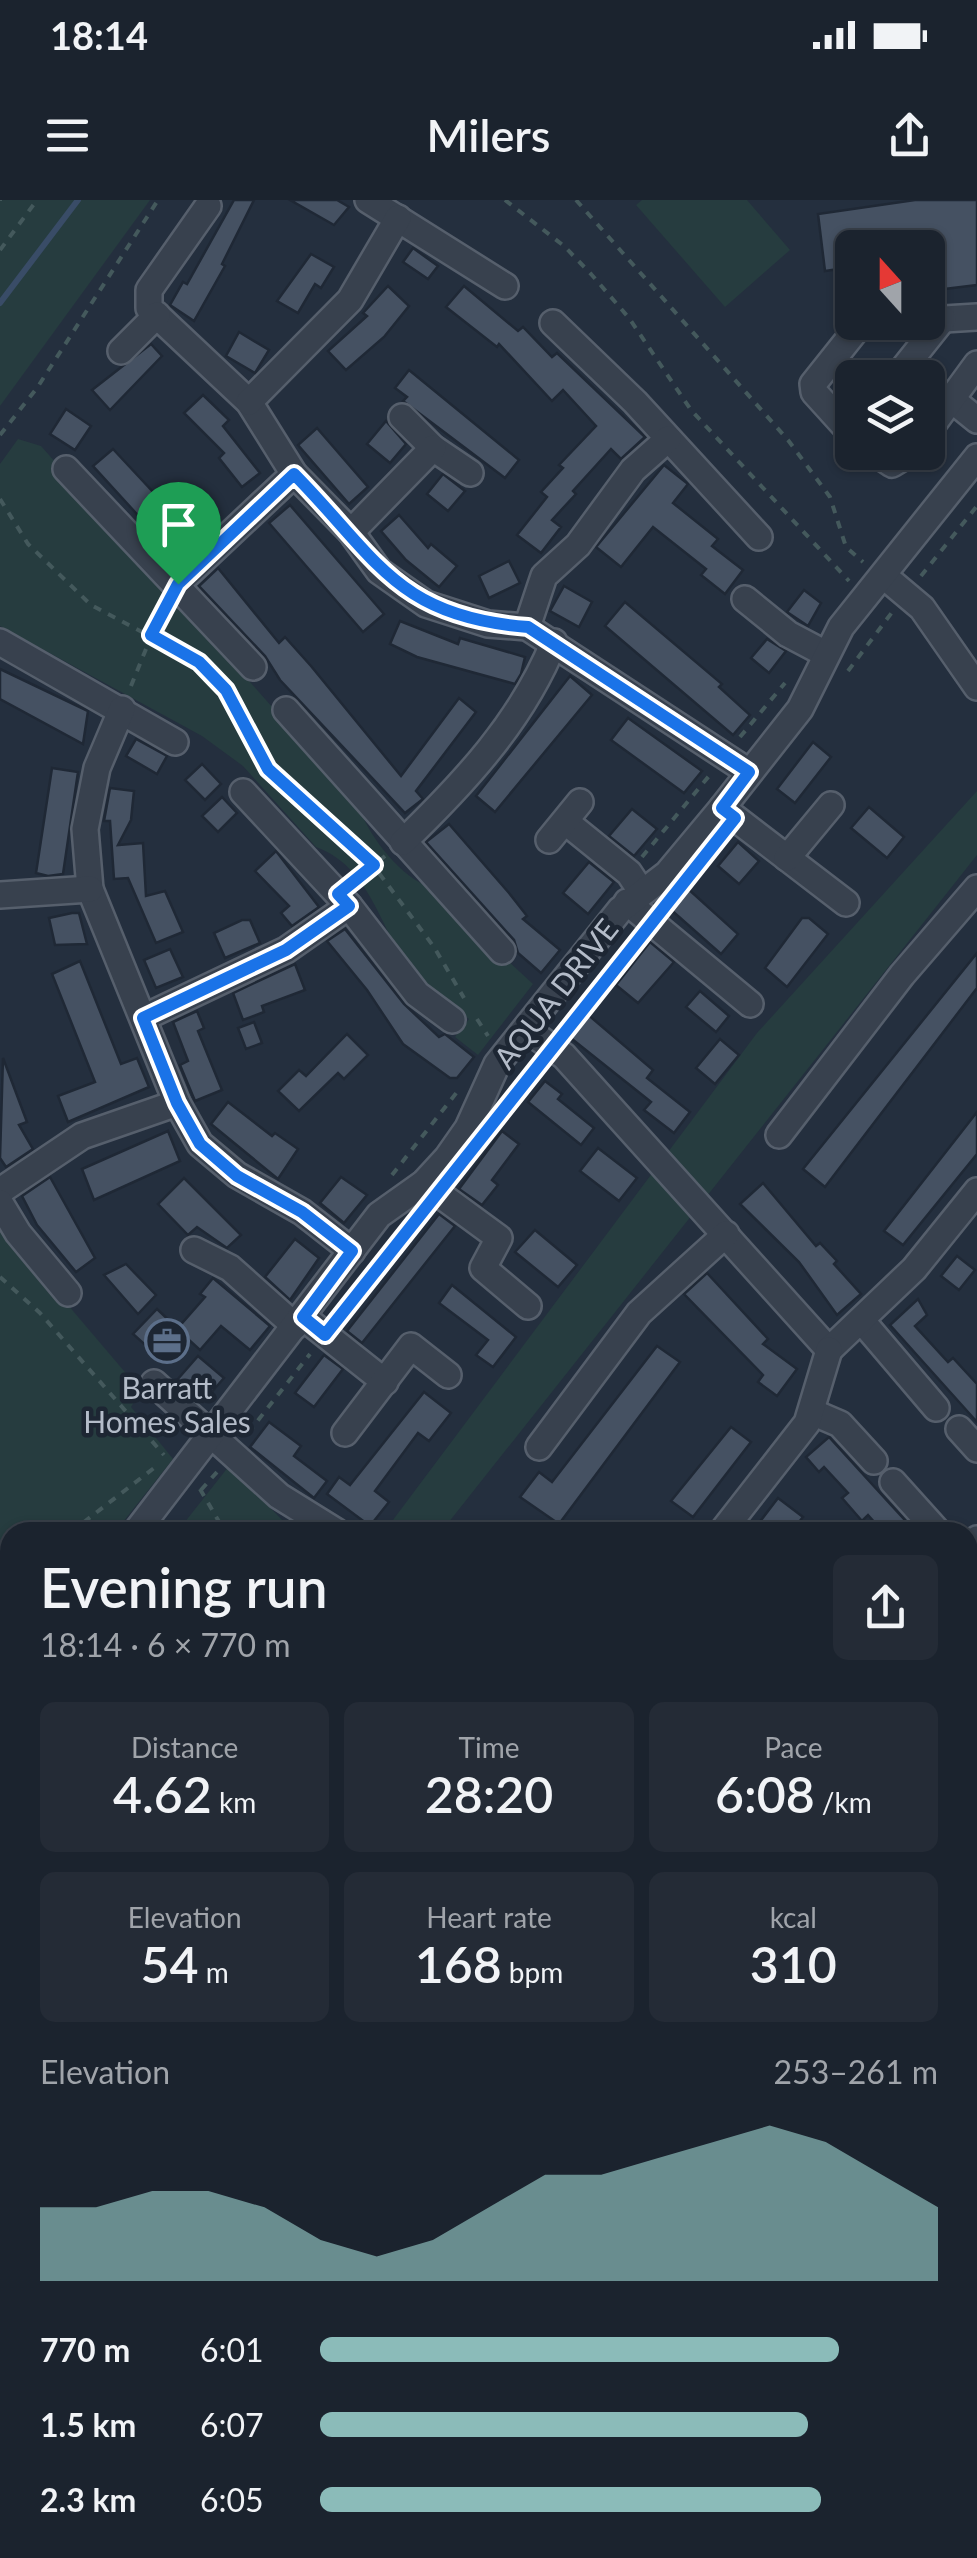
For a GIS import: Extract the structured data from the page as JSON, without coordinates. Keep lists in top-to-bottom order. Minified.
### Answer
{"streets":{"street":["AQUA DRIVE"]},"places":{"office":["Barratt Homes Sales"]},"north":"top","page":{"status":"18:14","header":"Milers","heading":["Evening run","18:14 · 6 × 770 m"],"stats":[["Distance","4.62 km"],["Time","28:20"],["Pace","6:08 /km"],["Elevation","54 m"],["Heart rate","168 bpm"],["kcal","310"]],"chart":["Elevation","253–261 m"],"list":[{"name":"770 m","note":"6:01"},{"name":"1.5 km","note":"6:07"},{"name":"2.3 km","note":"6:05"}]}}
